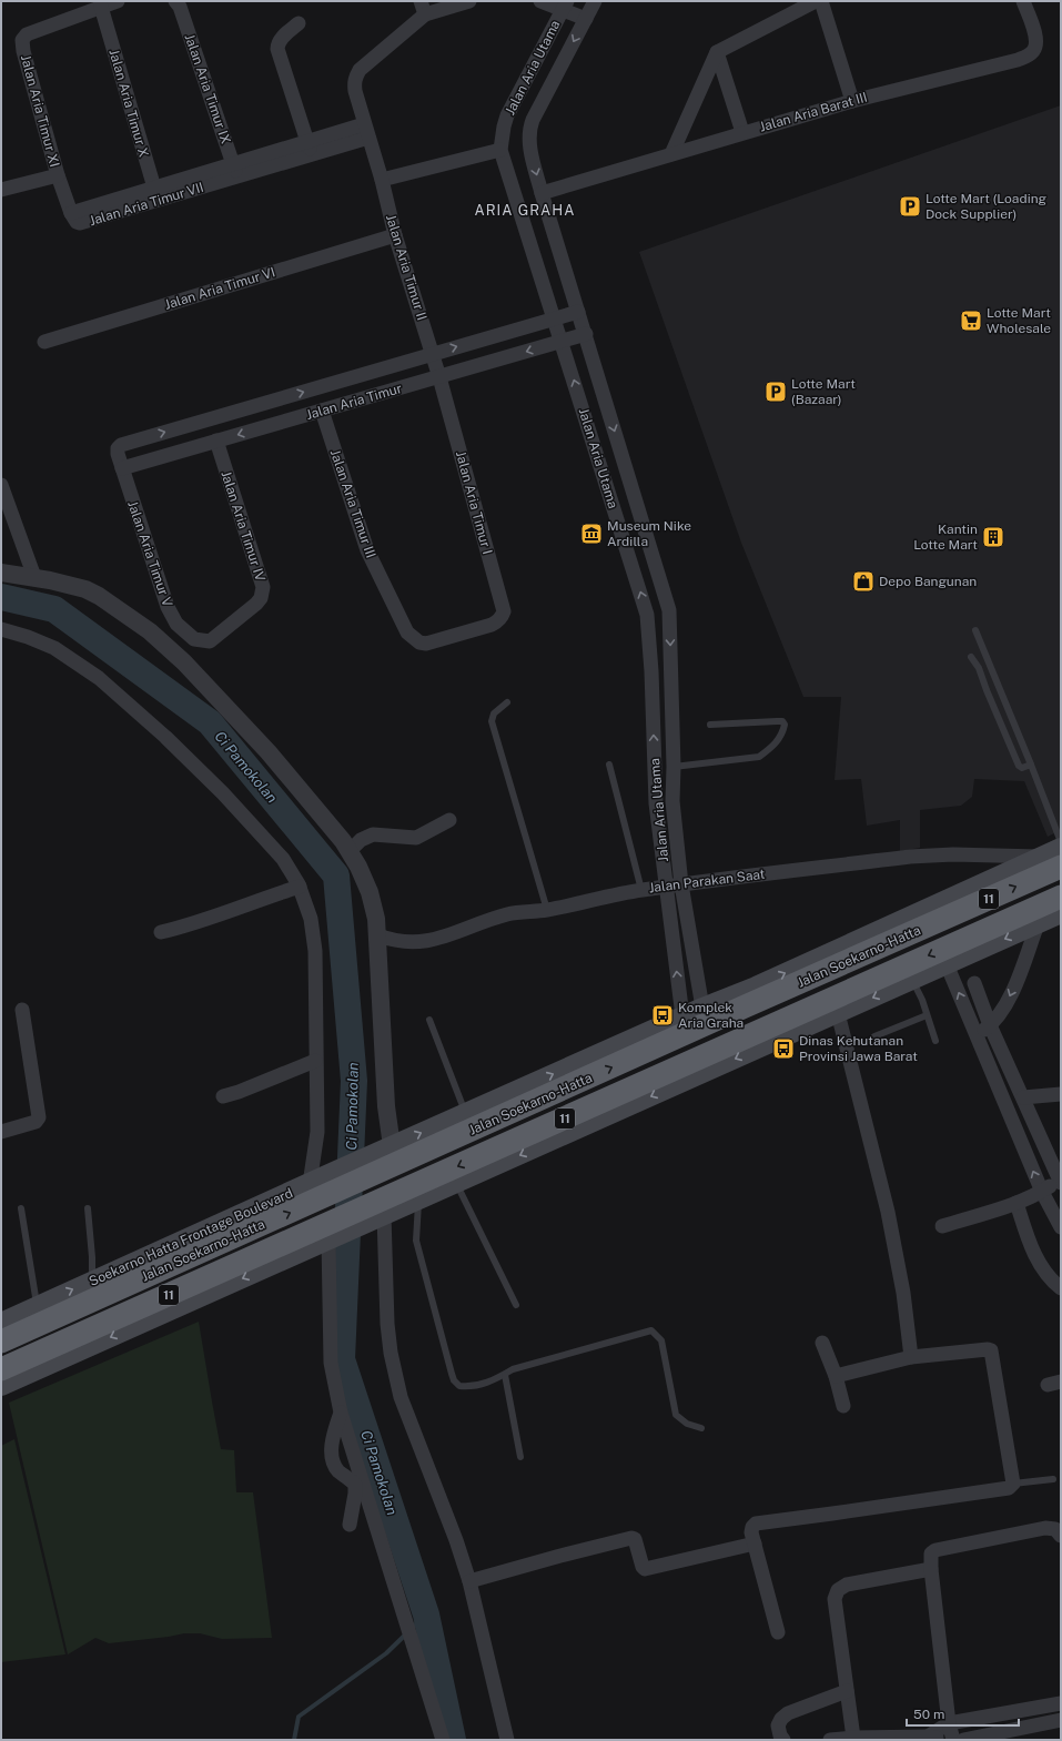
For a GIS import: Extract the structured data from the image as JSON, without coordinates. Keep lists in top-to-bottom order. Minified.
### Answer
{"streets":{"highway":["11","Jalan Soekarno-Hatta"],"main road":["Soekarno Hatta Frontage Boulevard"],"street":["Jalan Aria Utama","Jalan Aria Timur IX","Jalan Aria Timur X","Jalan Aria Timur XI","Jalan Aria Barat III","Jalan Aria Timur VII","Jalan Aria Timur II","Jalan Aria Timur VI","Jalan Aria Timur","Jalan Aria Timur I","Jalan Aria Timur III","Jalan Aria Timur IV","Jalan Aria Timur V","Jalan Parakan Saat"]},"crossings":[["Jalan Aria Utama","Jalan Aria Barat III"],["Jalan Aria Utama","Jalan Aria Timur"],["Jalan Aria Utama","Jalan Parakan Saat"],["Jalan Aria Utama","Jalan Soekarno-Hatta"],["Jalan Aria Timur IX","Jalan Aria Timur VII"],["Jalan Aria Timur X","Jalan Aria Timur XI"],["Jalan Aria Timur X","Jalan Aria Timur VII"],["Jalan Aria Timur XI","Jalan Aria Timur VII"],["Jalan Aria Timur VII","Jalan Aria Timur II"],["Jalan Aria Timur II","Jalan Aria Timur VI"],["Jalan Aria Timur II","Jalan Aria Timur"],["Jalan Aria Timur II","Jalan Aria Timur I"],["Jalan Aria Timur","Jalan Aria Timur I"],["Jalan Aria Timur","Jalan Aria Timur III"],["Jalan Aria Timur","Jalan Aria Timur IV"],["Jalan Aria Timur","Jalan Aria Timur V"],["Jalan Aria Timur I","Jalan Aria Timur III"],["Jalan Aria Timur IV","Jalan Aria Timur V"],["Jalan Parakan Saat","Jalan Soekarno-Hatta"],["Jalan Soekarno-Hatta","Soekarno Hatta Frontage Boulevard"]],"districts":["ARIA GRAHA"],"water":["Ci Pamokolan"],"places":{"parking":["Lotte Mart (Loading Dock Supplier)","Lotte Mart (Bazaar)"],"supermarket":["Lotte Mart Wholesale"],"museum":["Museum Nike Ardilla"],"building":["Kantin Lotte Mart"],"shop":["Depo Bangunan"],"bus stop":["Komplek Aria Graha","Dinas Kehutanan Provinsi Jawa Barat"]},"scale_bar":"50 m"}
